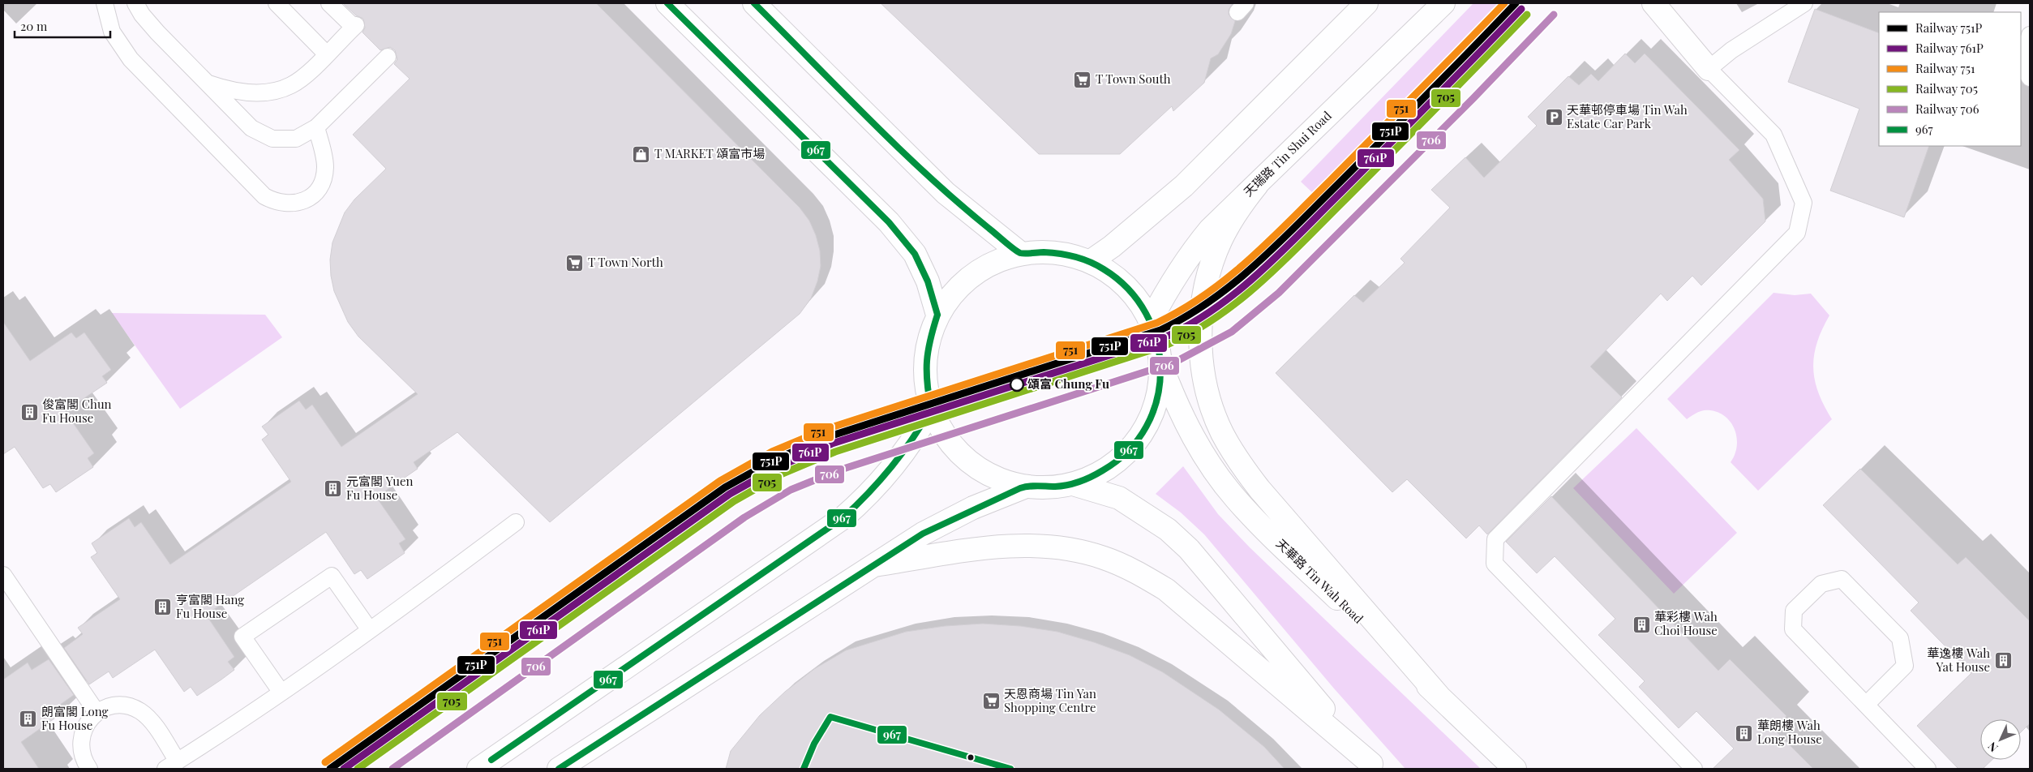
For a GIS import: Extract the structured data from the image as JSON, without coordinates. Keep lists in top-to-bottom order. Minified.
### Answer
{"streets":{"main road":["天瑞路 Tin Shui Road","天華路 Tin Wah Road"]},"places":{"supermarket":["T Town South","T Town North","天恩商場 Tin Yan Shopping Centre"],"parking":["天華邨停車場 Tin Wah Estate Car Park"],"shop":["T MARKET 頌富市場"],"other":["頌富 Chung Fu"],"building":["俊富閣 Chun Fu House","元富閣 Yuen Fu House","亨富閣 Hang Fu House","華彩樓 Wah Choi House","華逸樓 Wah Yat House","朗富閣 Long Fu House","華朗樓 Wah Long House"]},"lines":["rail line 751P","rail line 751","transit line 967","rail line 761P","rail line 705","rail line 706"],"legend":["Railway 751P","Railway 761P","Railway 751","Railway 705","Railway 706","967"],"scale_bar":"20 m","north":"bottom left"}
